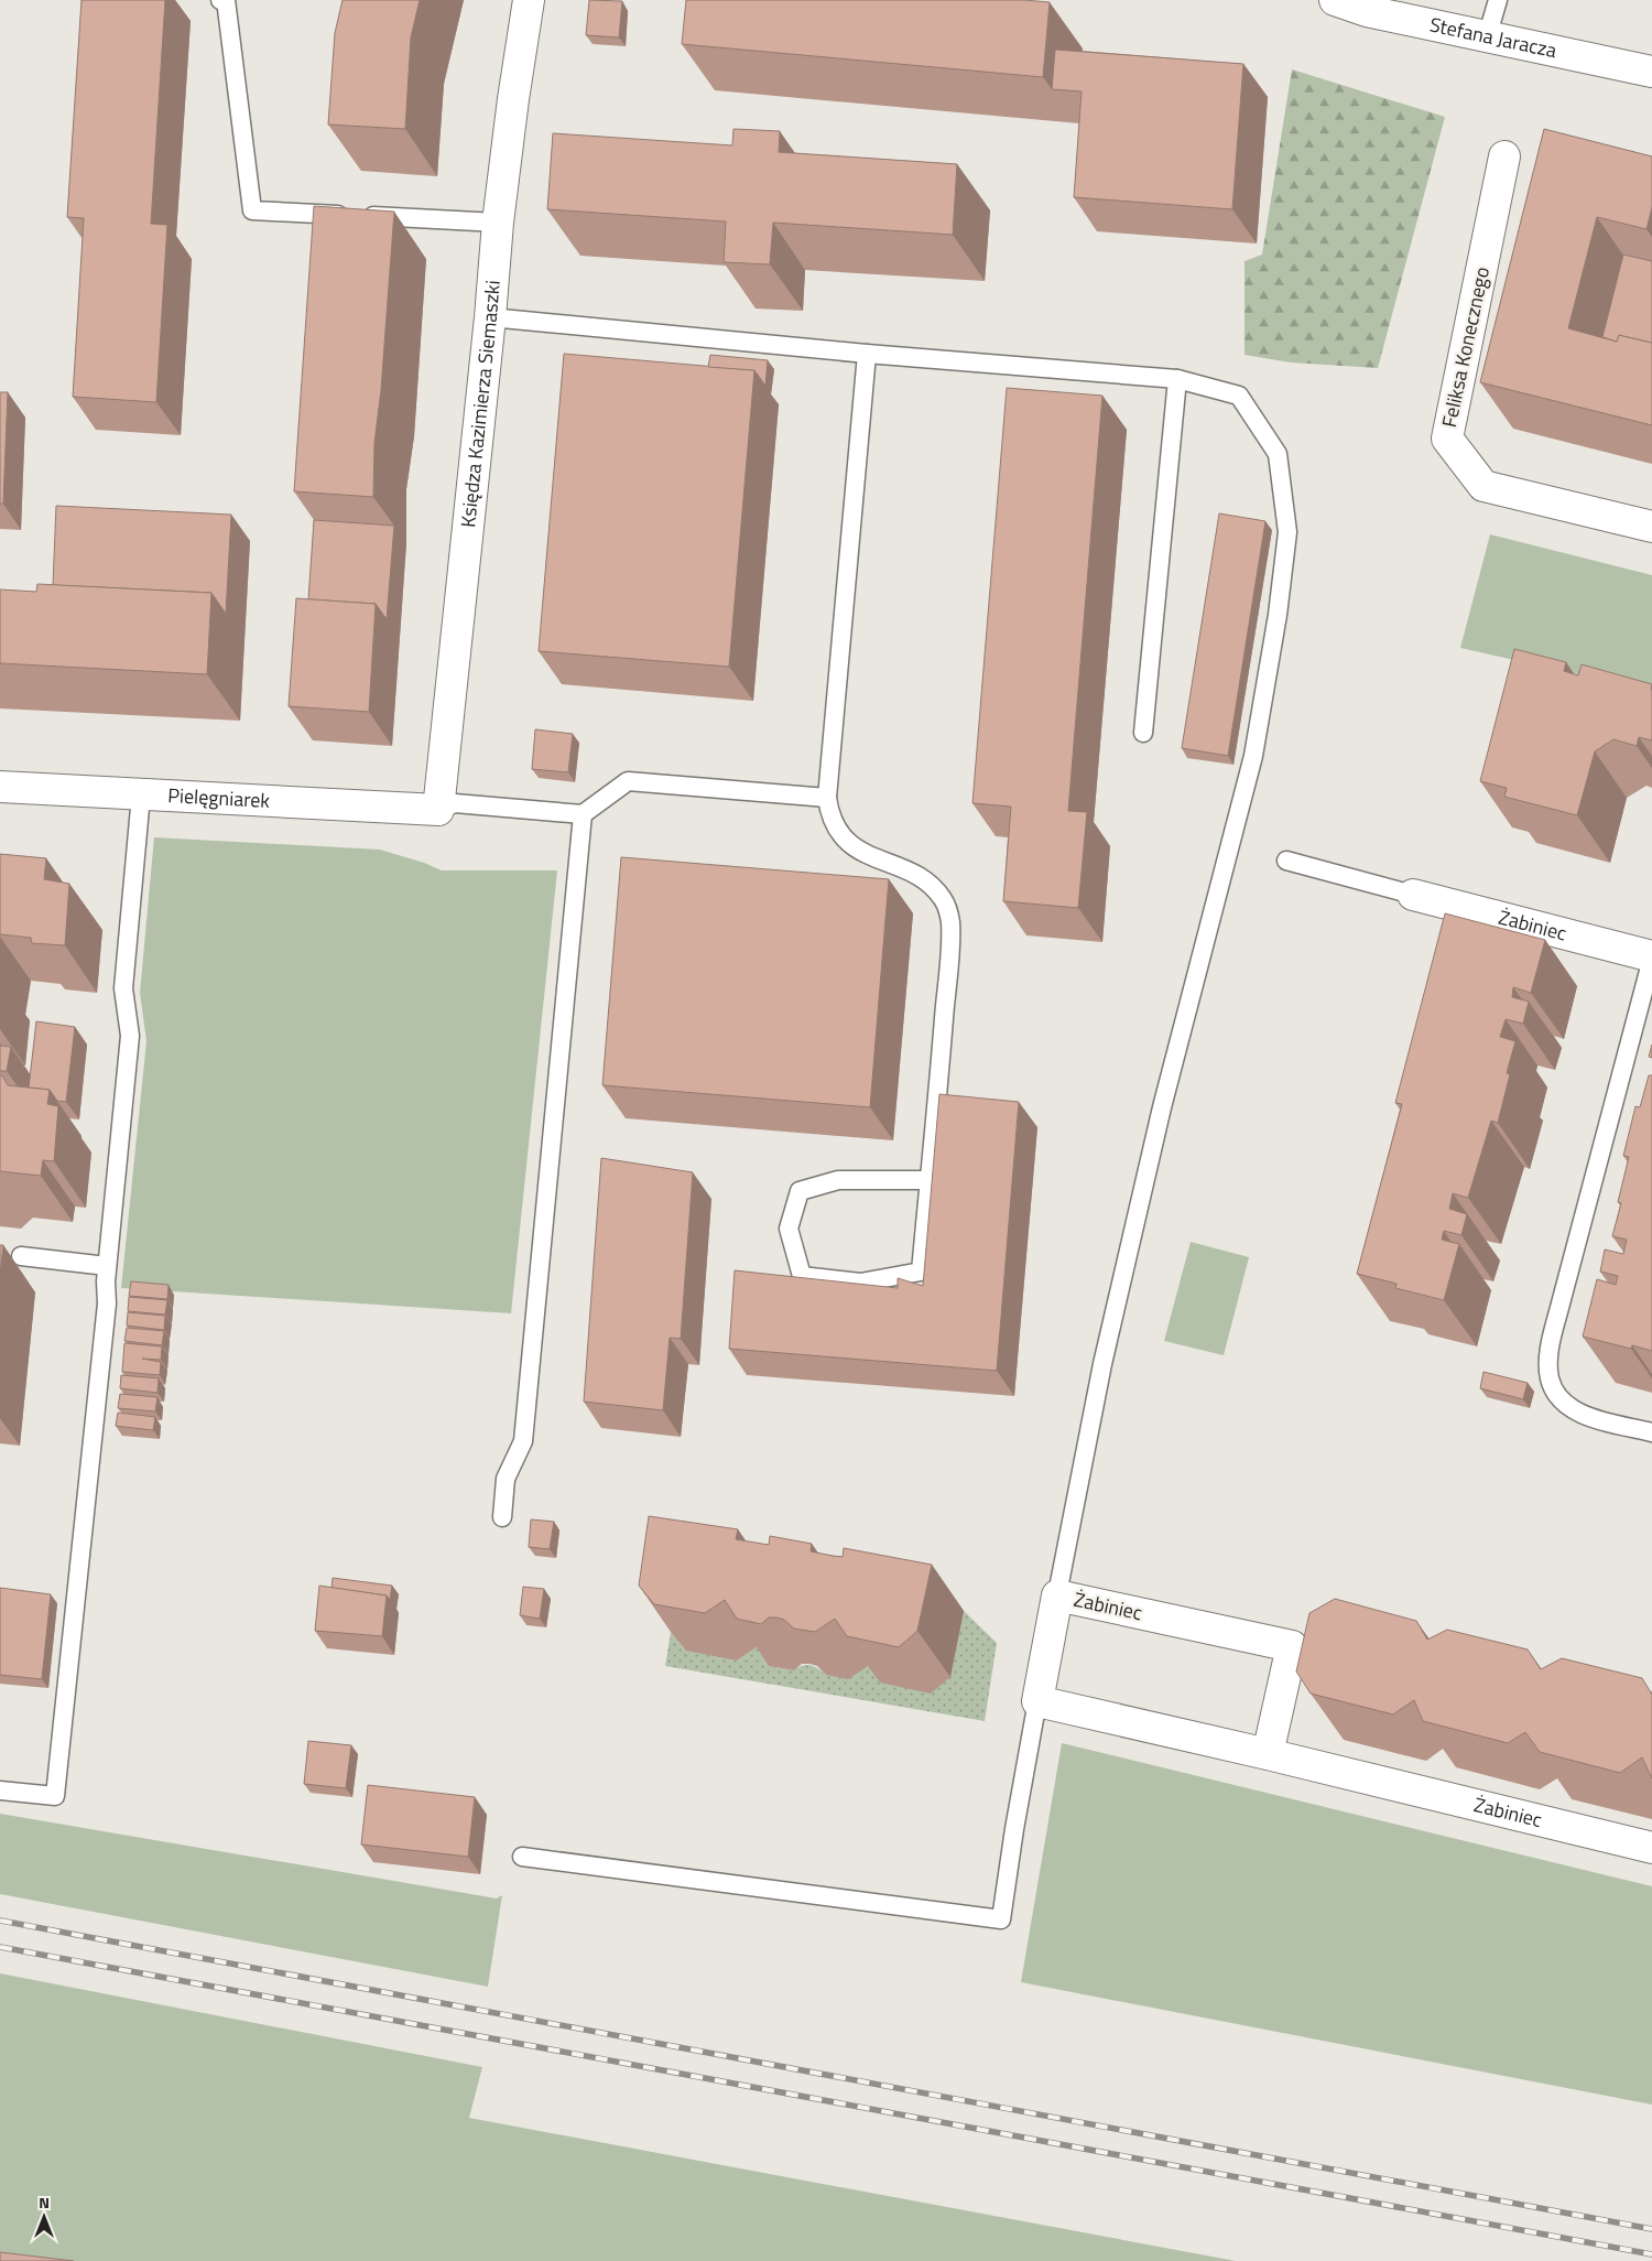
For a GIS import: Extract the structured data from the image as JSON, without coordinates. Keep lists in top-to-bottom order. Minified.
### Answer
{"streets":{"street":["Stefana Jaracza","Feliksa Konecznego","Księdza Kazimierza Siemaszki","Pielęgniarek","Żabiniec"]},"crossings":[["Księdza Kazimierza Siemaszki","Pielęgniarek"]],"north":"top"}
